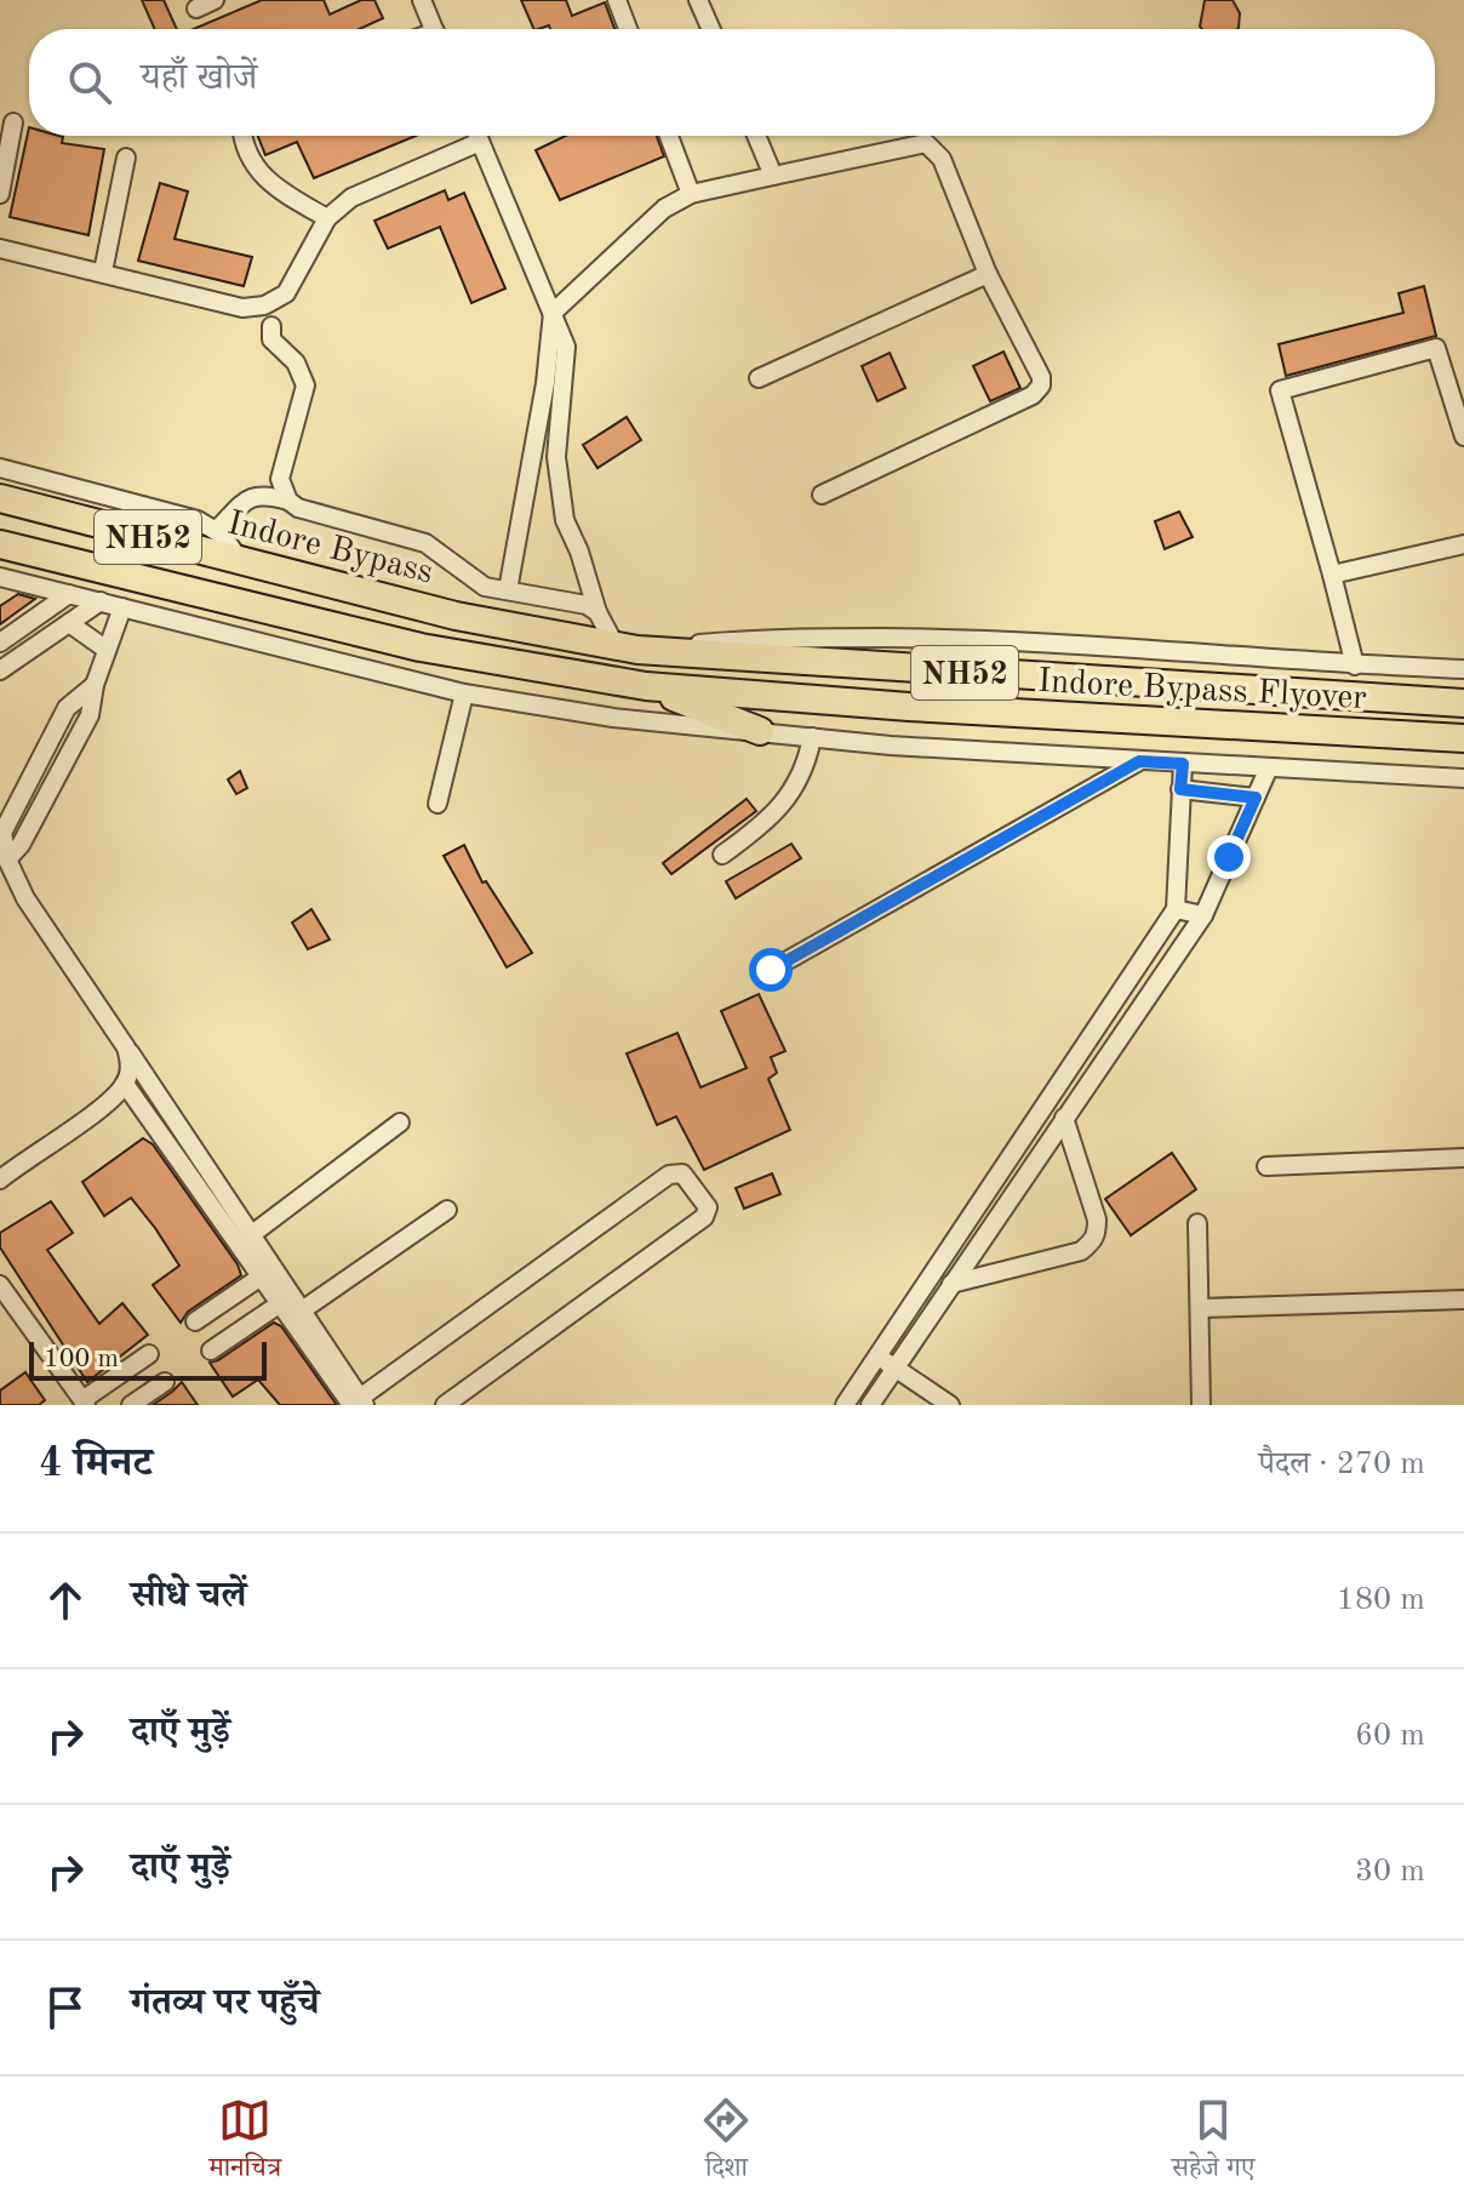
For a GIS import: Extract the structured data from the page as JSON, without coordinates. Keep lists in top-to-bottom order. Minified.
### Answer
{"streets":{"highway":["NH52","Indore Bypass","Indore Bypass Flyover"]},"crossings":[["NH52","Indore Bypass Flyover"],["Indore Bypass","Indore Bypass Flyover"]],"scale_bar":"100 m","page":{"search":"यहाँ खोजें","scale":"100 m","heading":["4 मिनट","पैदल · 270 m"],"list":[["सीधे चलें","180 m"],["दाएँ मुड़ें","60 m"],["दाएँ मुड़ें","30 m"],"गंतव्य पर पहुँचे"],"nav":["मानचित्र","दिशा","सहेजे गए"]}}
